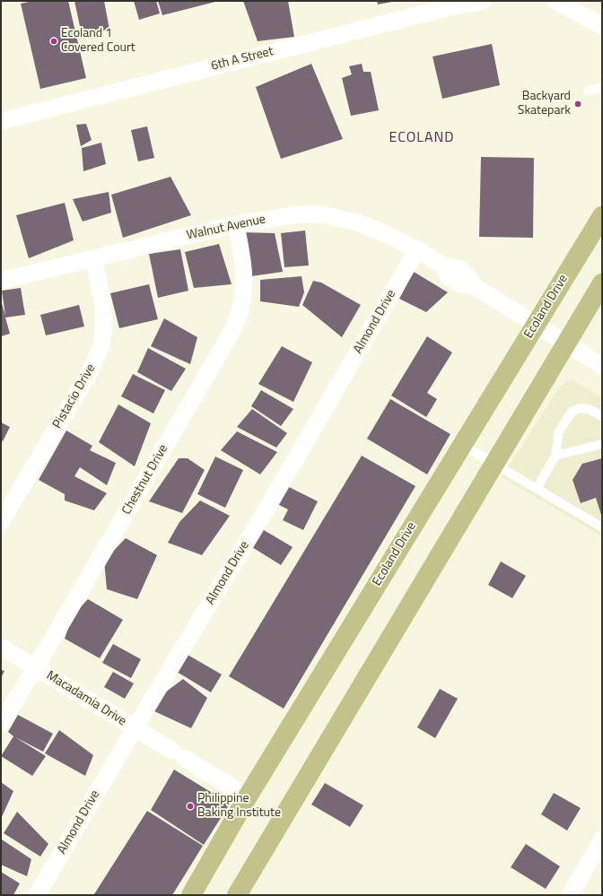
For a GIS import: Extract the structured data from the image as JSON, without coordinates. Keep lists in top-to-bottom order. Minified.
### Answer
{"streets":{"main road":["Ecoland Drive"],"street":["6th A Street","Walnut Avenue","Almond Drive","Pistacio Drive","Chestnut Drive","Macadamia Drive"]},"crossings":[["Walnut Avenue","Ecoland Drive"],["Walnut Avenue","Almond Drive"],["Walnut Avenue","Pistacio Drive"],["Walnut Avenue","Chestnut Drive"],["Ecoland Drive","Macadamia Drive"],["Almond Drive","Macadamia Drive"],["Chestnut Drive","Macadamia Drive"]],"districts":["ECOLAND"],"places":["Ecoland 1 Covered Court","Backyard Skatepark","Philippine Baking Institute"]}
